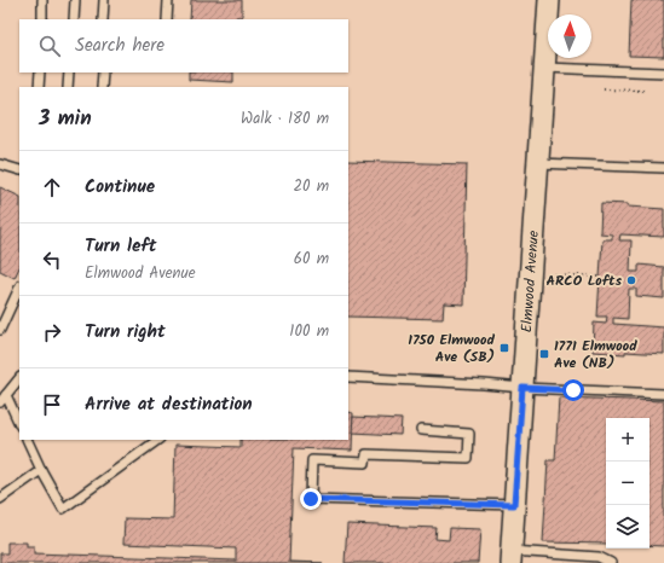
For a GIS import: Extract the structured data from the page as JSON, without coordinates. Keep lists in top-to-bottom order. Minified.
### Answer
{"streets":{"street":["Elmwood Avenue"]},"places":{"other":["ARCO Lofts"],"transit":["1750 Elmwood Ave (SB)","1771 Elmwood Ave (NB)"]},"north":"top","page":{"search":"Search here","heading":["3 min","Walk · 180 m"],"list":[["Continue","20 m"],["Turn left","Elmwood Avenue","60 m"],["Turn right","100 m"],"Arrive at destination"],"map_buttons":["+","−"]}}
